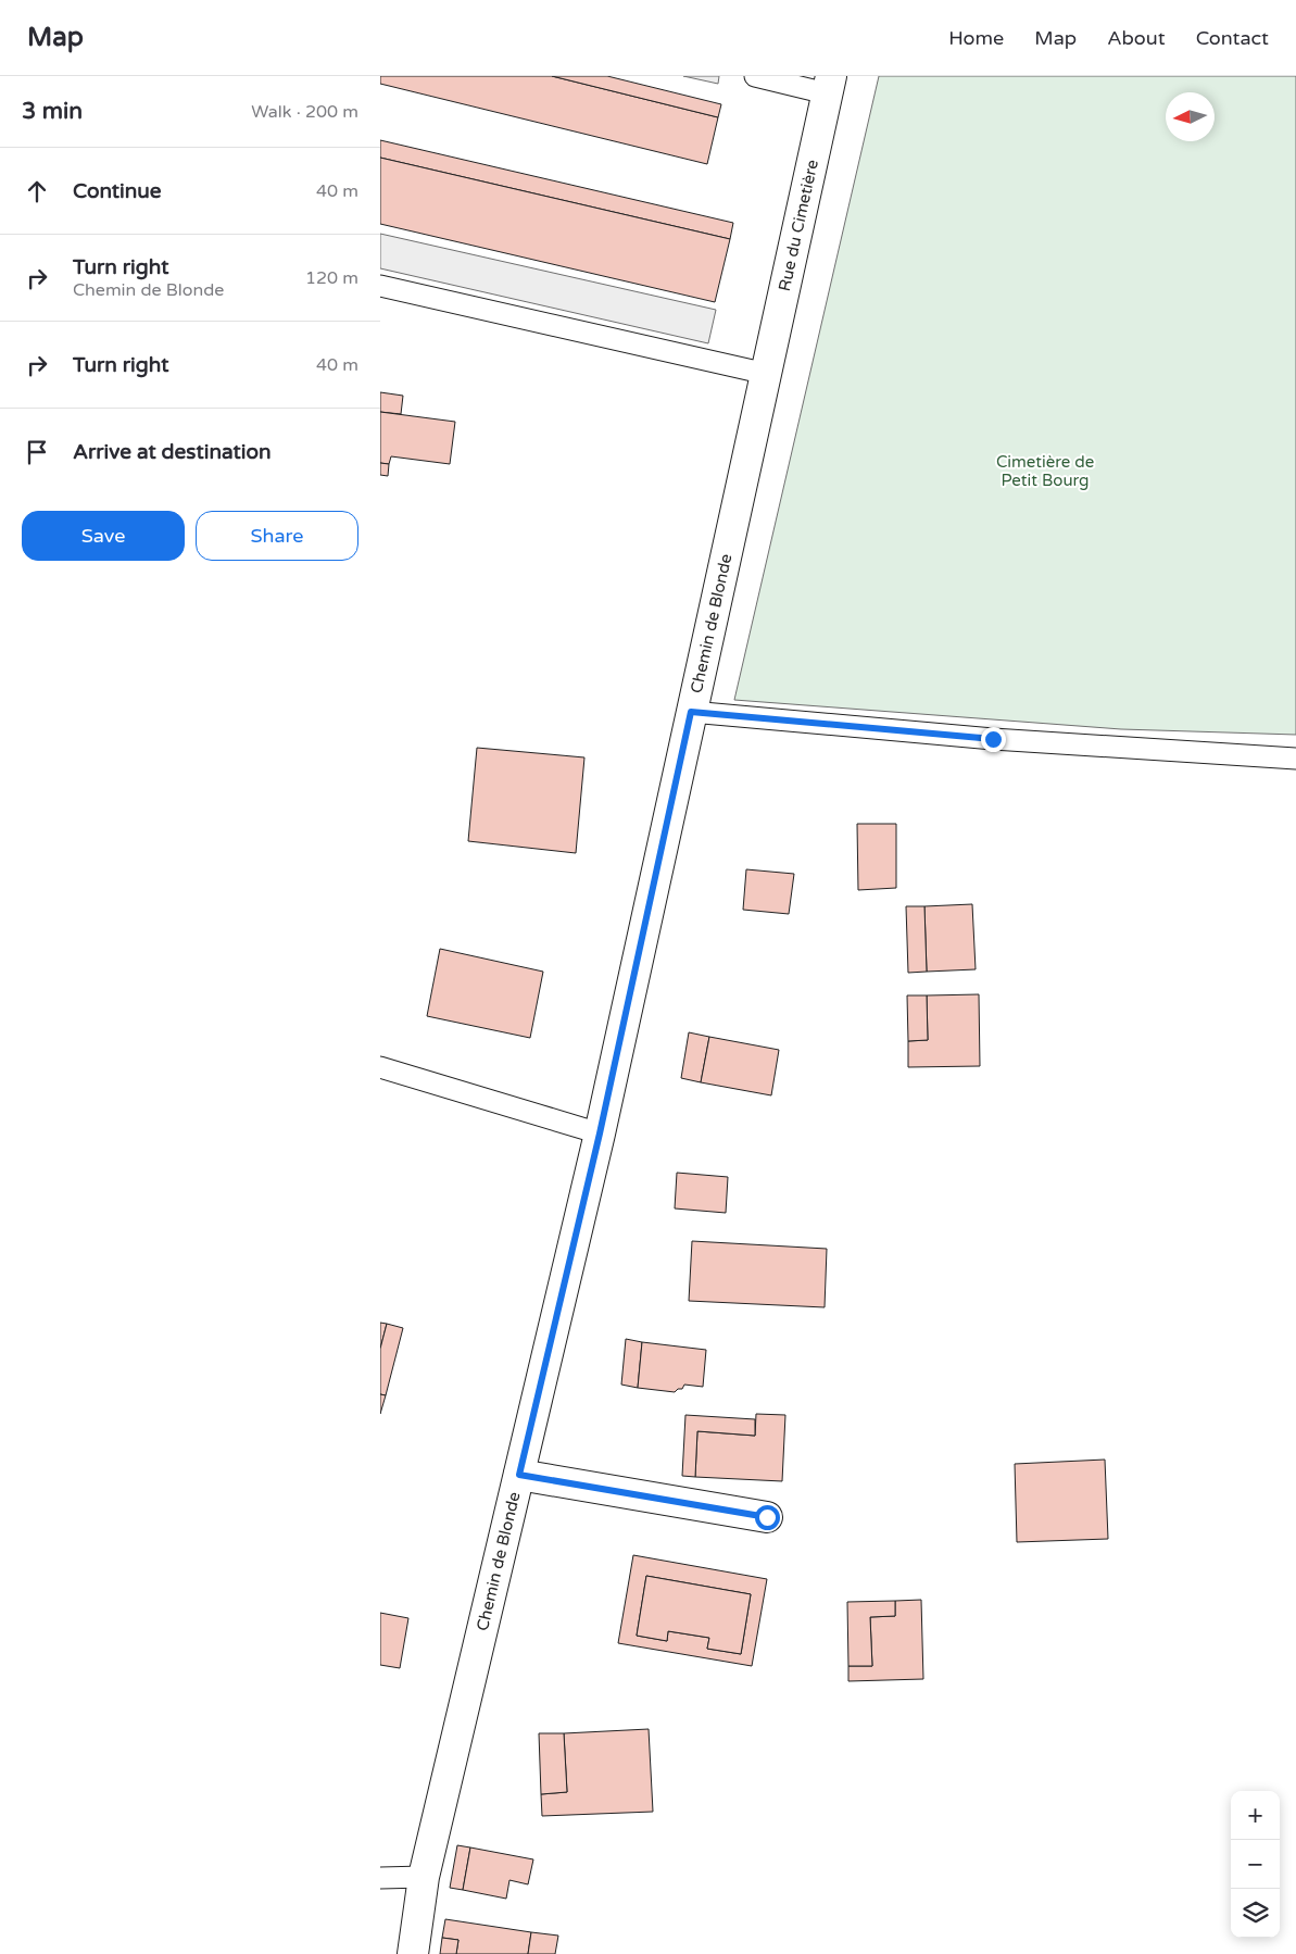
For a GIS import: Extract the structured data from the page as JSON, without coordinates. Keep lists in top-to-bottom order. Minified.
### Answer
{"streets":{"street":["Rue du Cimetière","Chemin de Blonde"]},"crossings":[["Rue du Cimetière","Chemin de Blonde"]],"parks":["Cimetière de Petit Bourg"],"north":"left","page":{"header":"Map","nav":["Home","Map","About","Contact"],"heading":["3 min","Walk · 200 m"],"list":[["Continue","40 m"],["Turn right","Chemin de Blonde","120 m"],["Turn right","40 m"],"Arrive at destination"],"buttons":["Save","Share"],"map_buttons":["+","−"]}}
